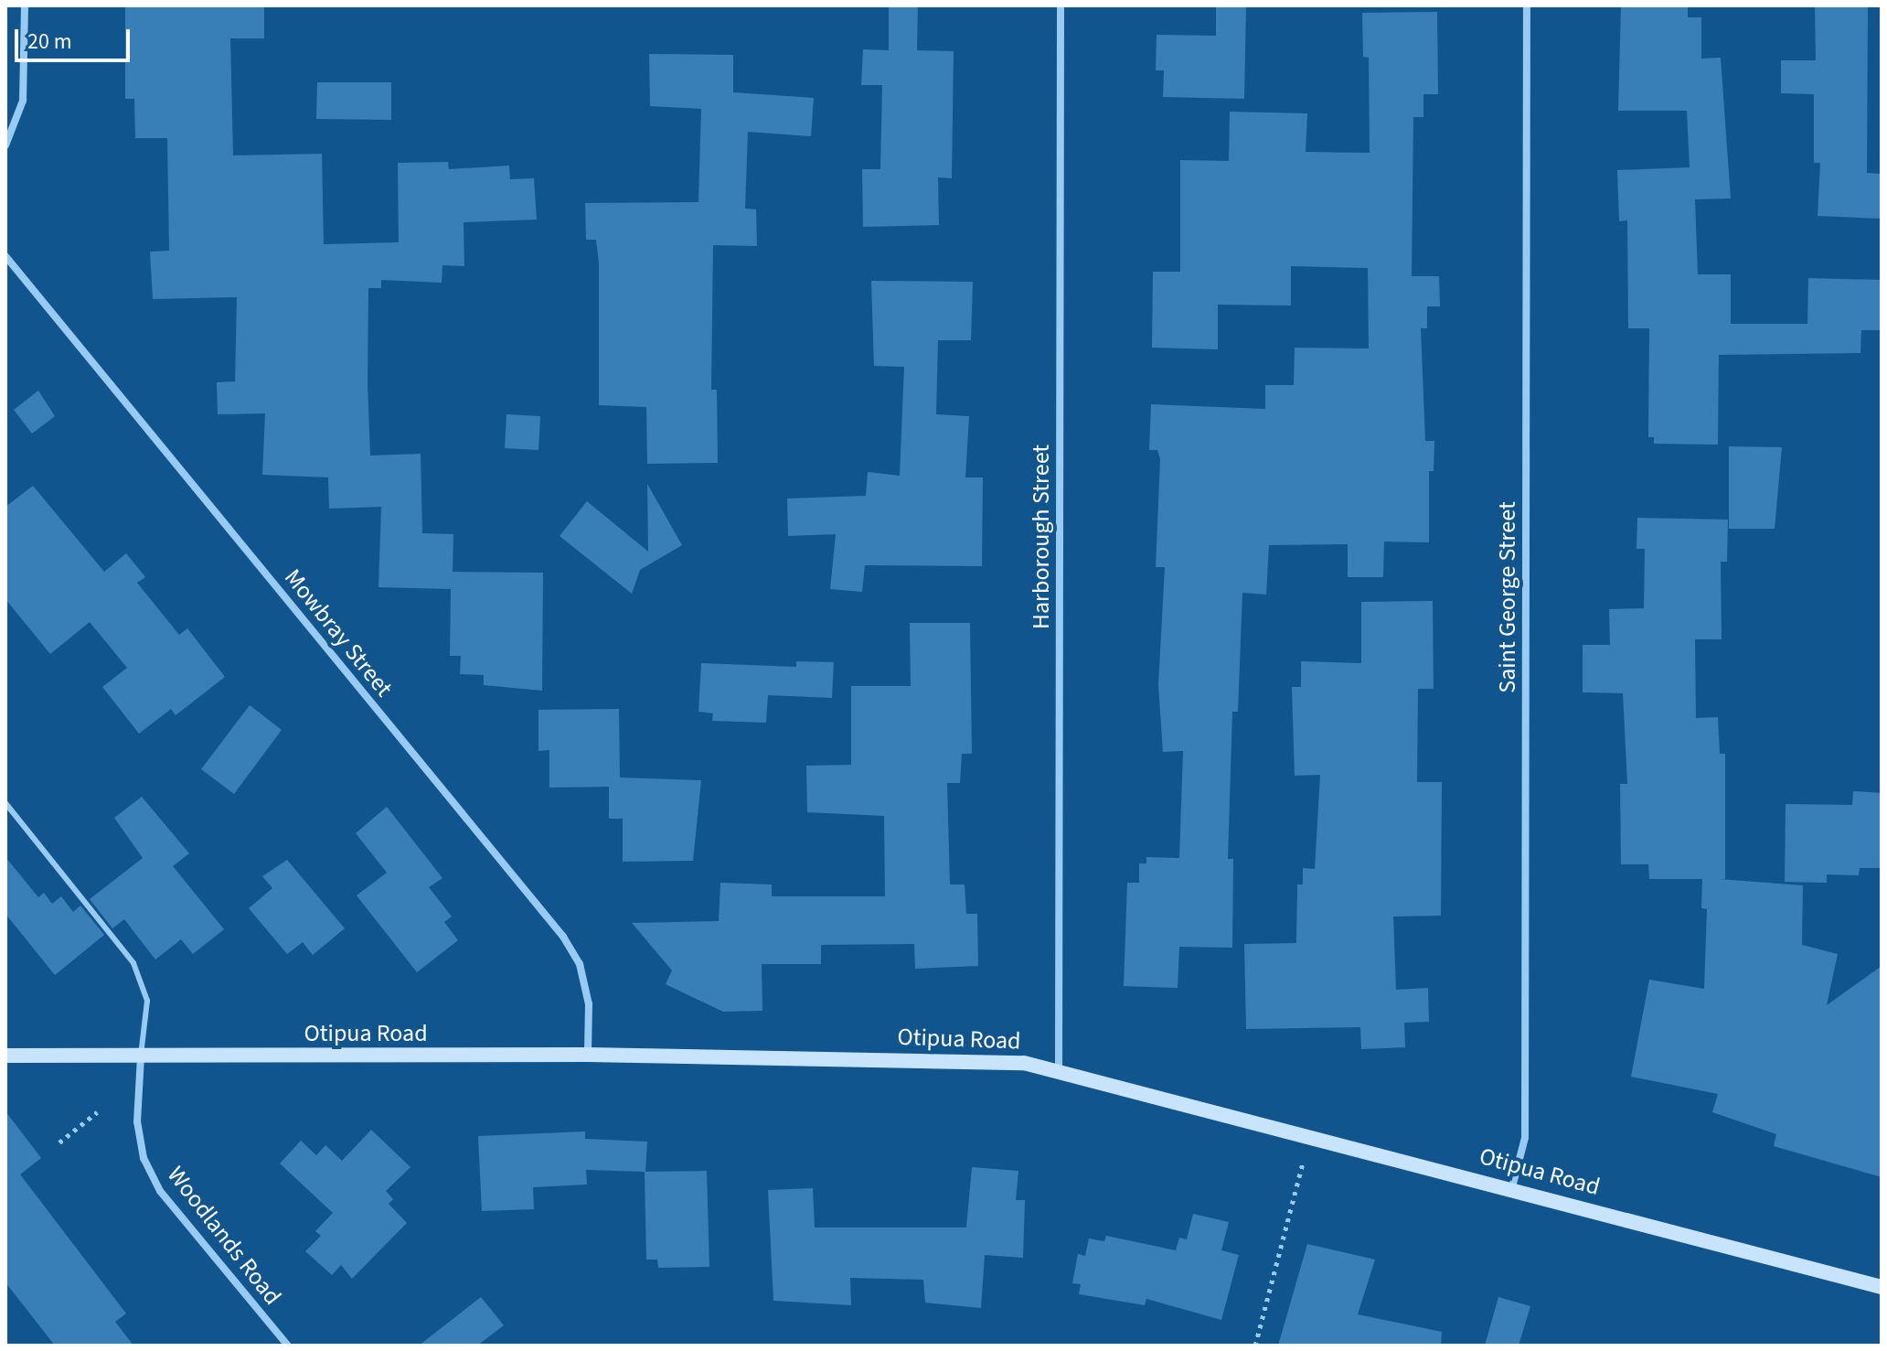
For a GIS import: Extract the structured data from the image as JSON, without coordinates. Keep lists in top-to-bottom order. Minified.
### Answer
{"streets":{"street":["Harborough Street","Saint George Street","Mowbray Street","Otipua Road","Woodlands Road"]},"crossings":[["Harborough Street","Otipua Road"],["Saint George Street","Otipua Road"],["Mowbray Street","Otipua Road"],["Otipua Road","Woodlands Road"]],"scale_bar":"20 m"}
